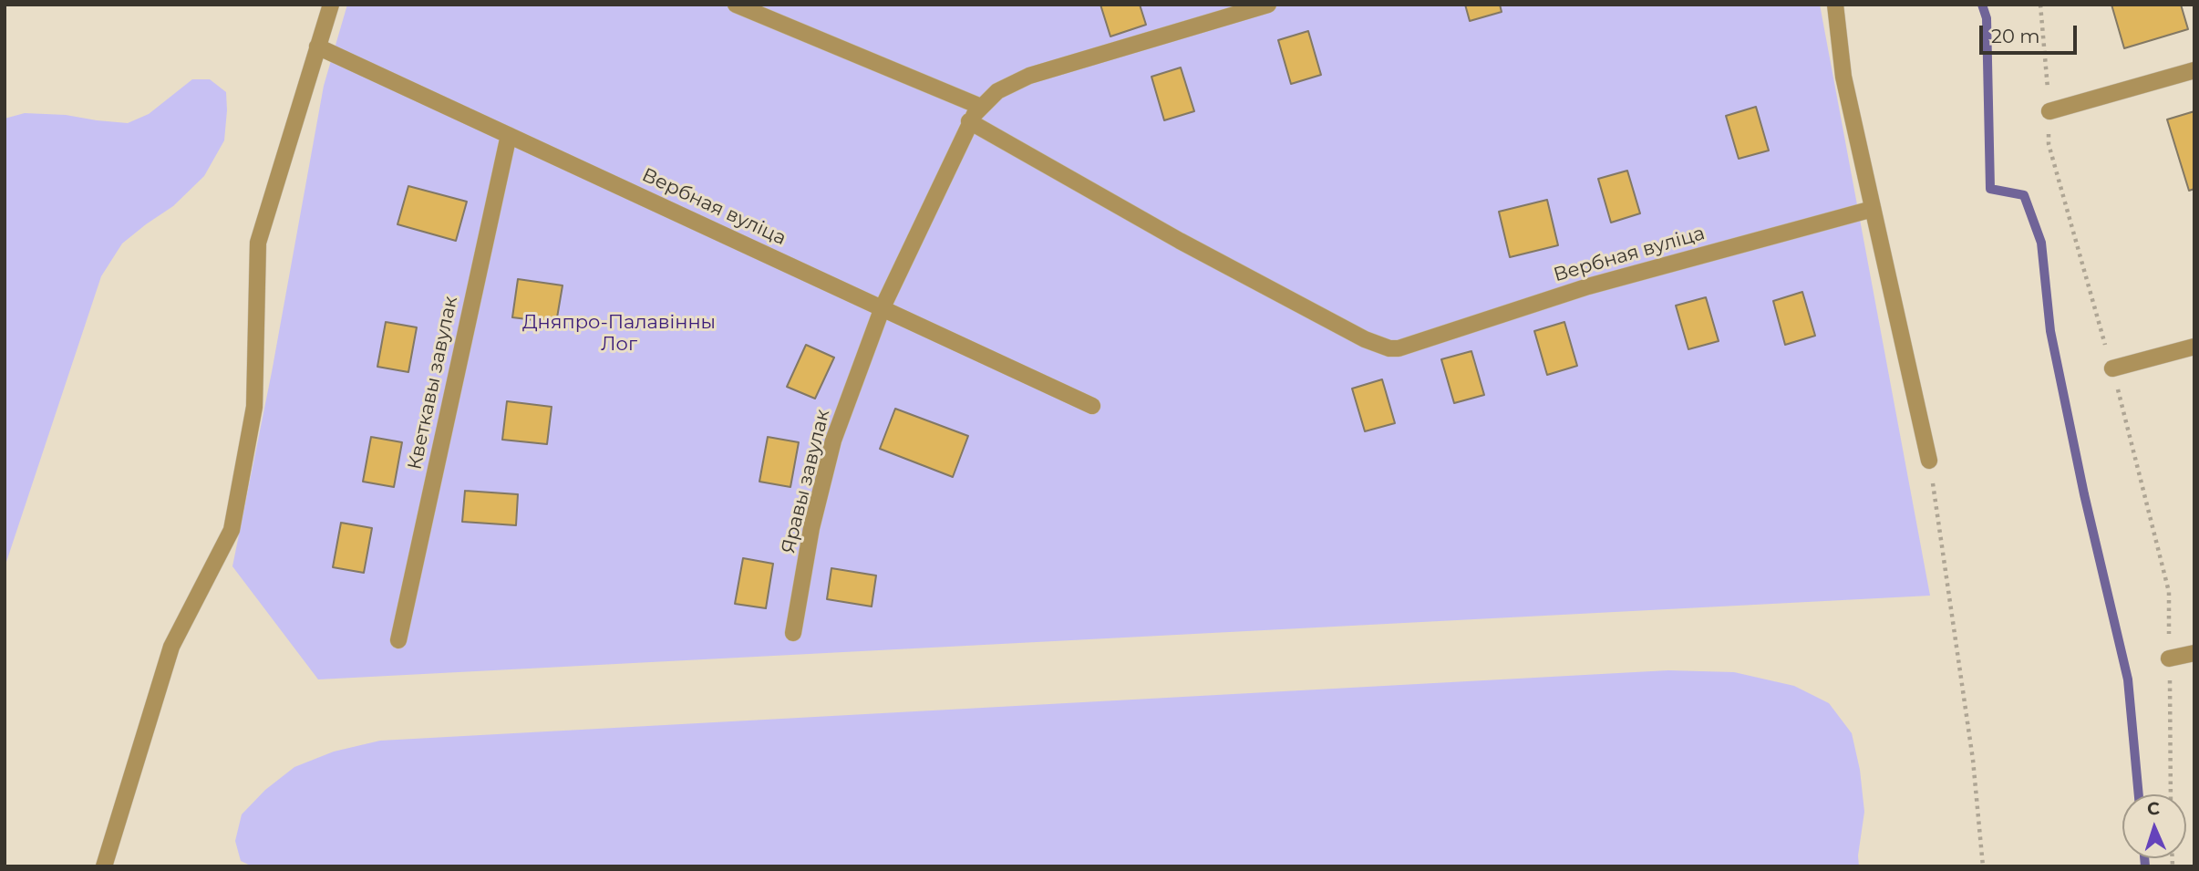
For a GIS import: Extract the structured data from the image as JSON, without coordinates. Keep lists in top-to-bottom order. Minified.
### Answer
{"streets":{"street":["Вербная вуліца","Кветкавы завулак","Яравы завулак"]},"crossings":[["Вербная вуліца","Кветкавы завулак"],["Вербная вуліца","Яравы завулак"]],"parks":["Дняпро-Палавінны Лог"],"scale_bar":"20 m","north":"top"}
